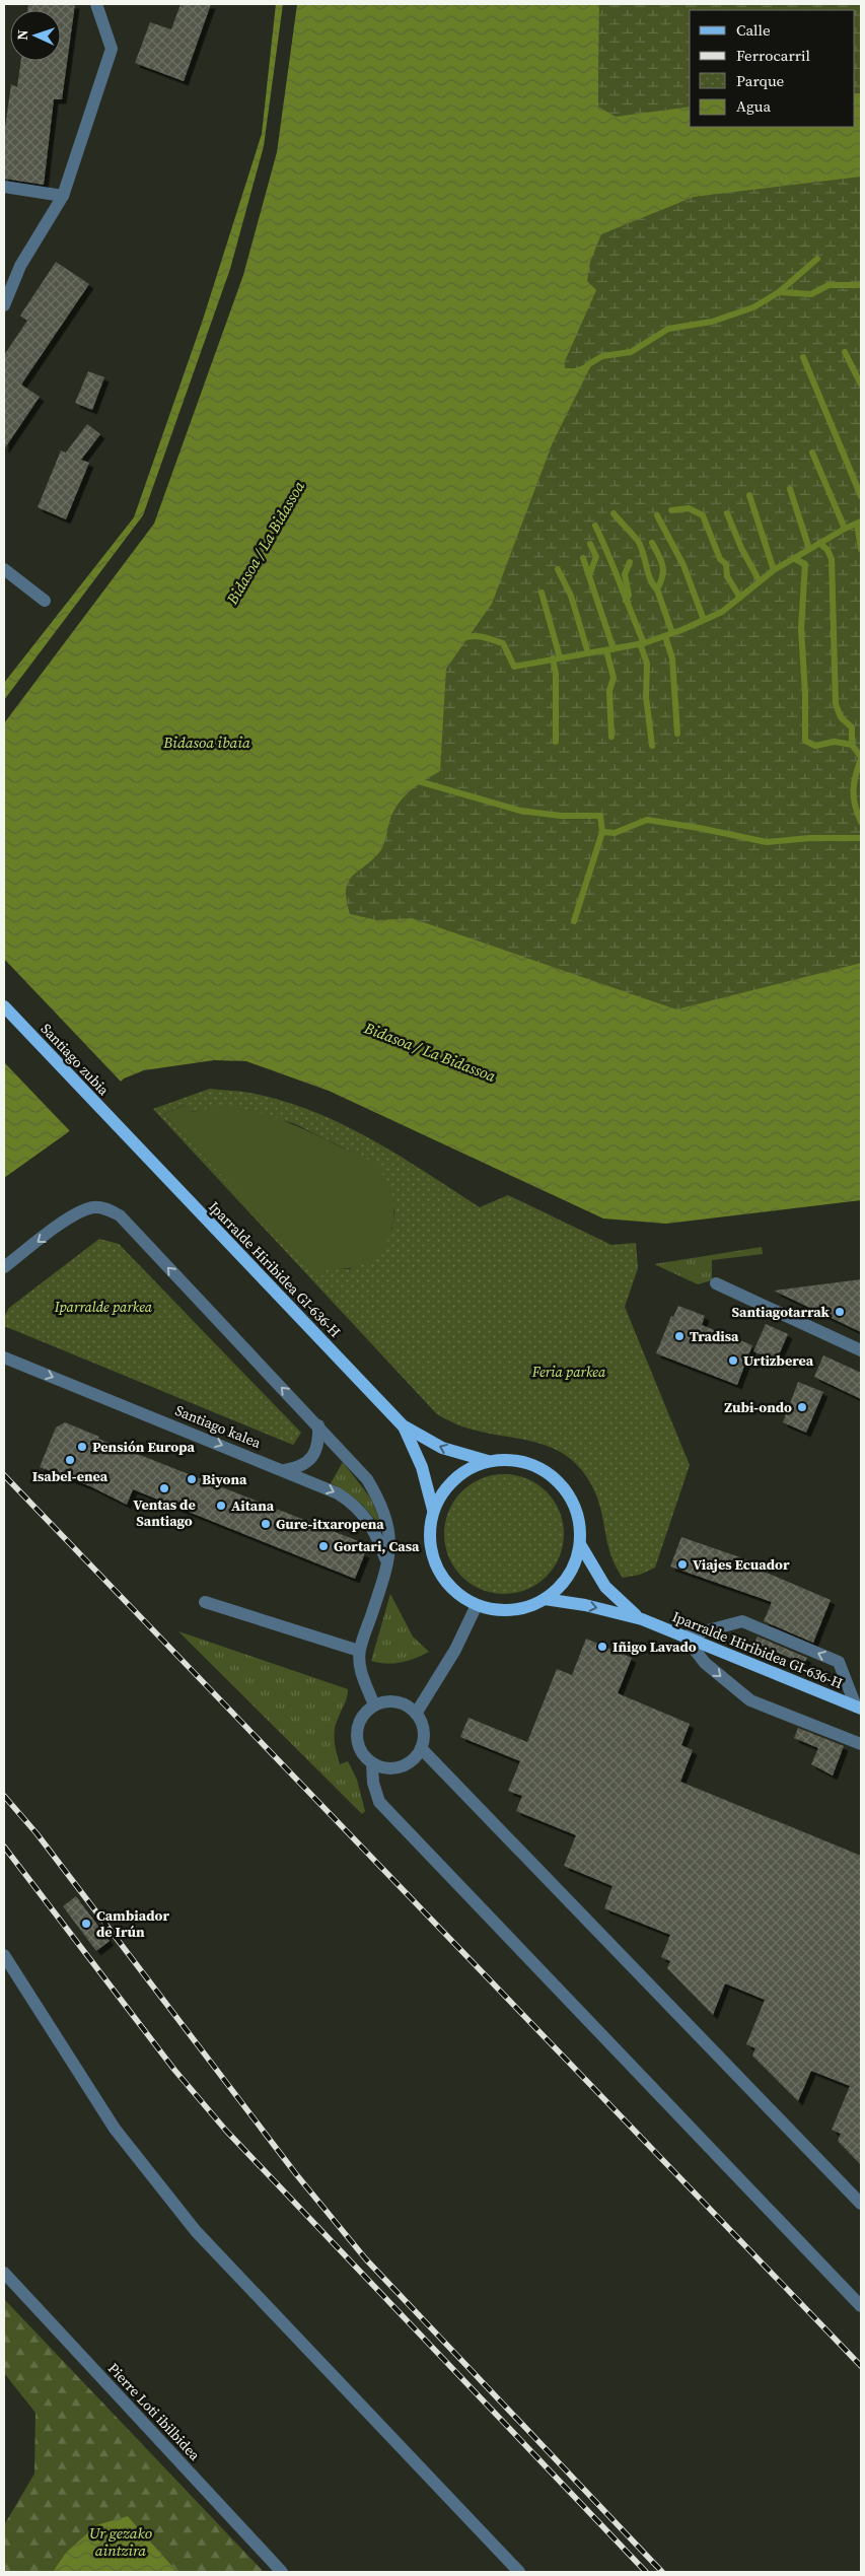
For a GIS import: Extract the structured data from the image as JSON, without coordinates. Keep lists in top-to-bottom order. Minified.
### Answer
{"streets":{"main road":["Santiago zubia","Iparralde Hiribidea GI-636-H"],"street":["Santiago kalea","Pierre Loti ibilbidea"]},"crossings":[["Santiago zubia","Iparralde Hiribidea GI-636-H"]],"one_way":["Santiago kalea"],"water":["Bidasoa / La Bidassoa","Bidasoa ibaia","Ur gezako aintzira"],"parks":["Iparralde parkea","Feria parkea"],"places":["Santiagotarrak","Tradisa","Urtizberea","Zubi-ondo","Pensión Europa","Isabel-enea","Biyona","Ventas de Santiago","Aitana","Gure-itxaropena","Gortari, Casa","Viajes Ecuador","Iñigo Lavado","Cambiador de Irún"],"legend":["Calle","Ferrocarril","Parque","Agua"],"north":"left"}
